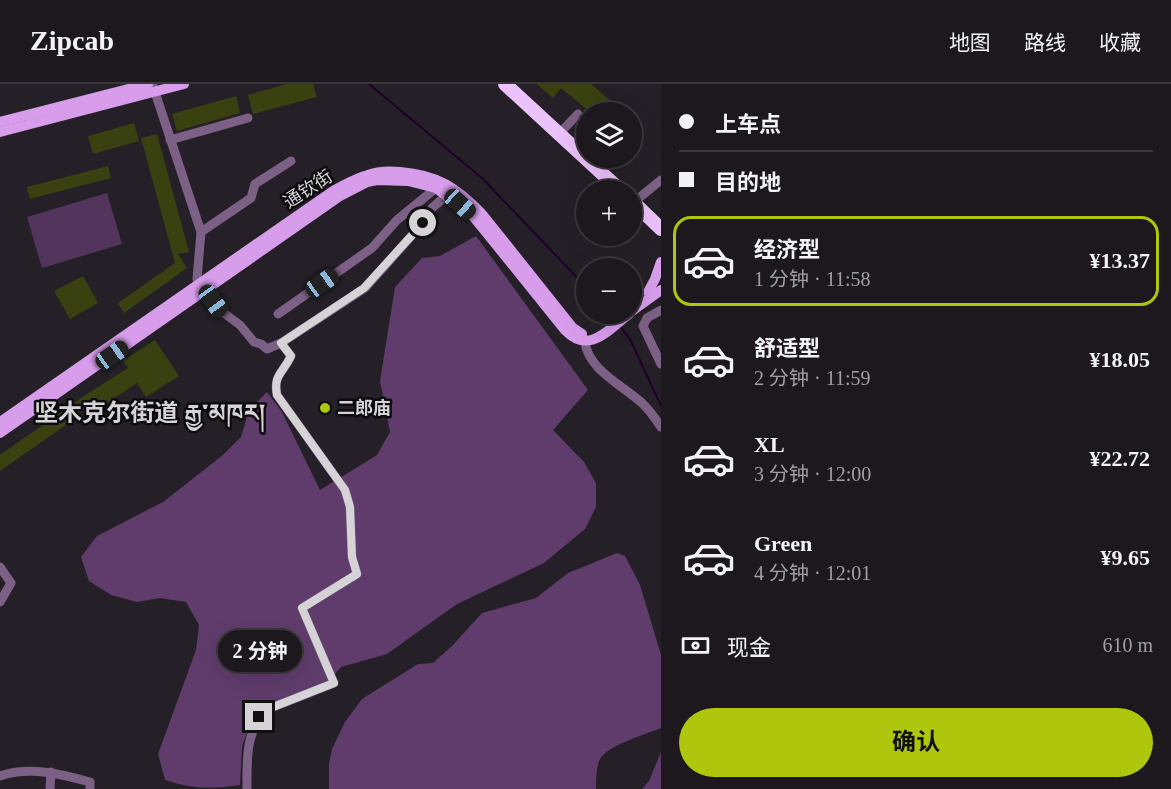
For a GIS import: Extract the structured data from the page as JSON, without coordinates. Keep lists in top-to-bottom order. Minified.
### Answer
{"streets":{"main road":["通钦街"]},"districts":["坚木克尔街道 རྒྱ་མཁར།"],"places":["二郎庙"],"page":{"header":"Zipcab","nav":["地图","路线","收藏"],"banner":["上车点","目的地"],"map_buttons":["+","−"],"list":[{"name":"经济型","note":"1 分钟 · 11:58","value":"¥13.37"},{"name":"舒适型","note":"2 分钟 · 11:59","value":"¥18.05"},{"name":"XL","note":"3 分钟 · 12:00","value":"¥22.72"},{"name":"Green","note":"4 分钟 · 12:01","value":"¥9.65"}],"pay":["现金","610 m"],"bubble":"2 分钟","buttons":"确认"}}
